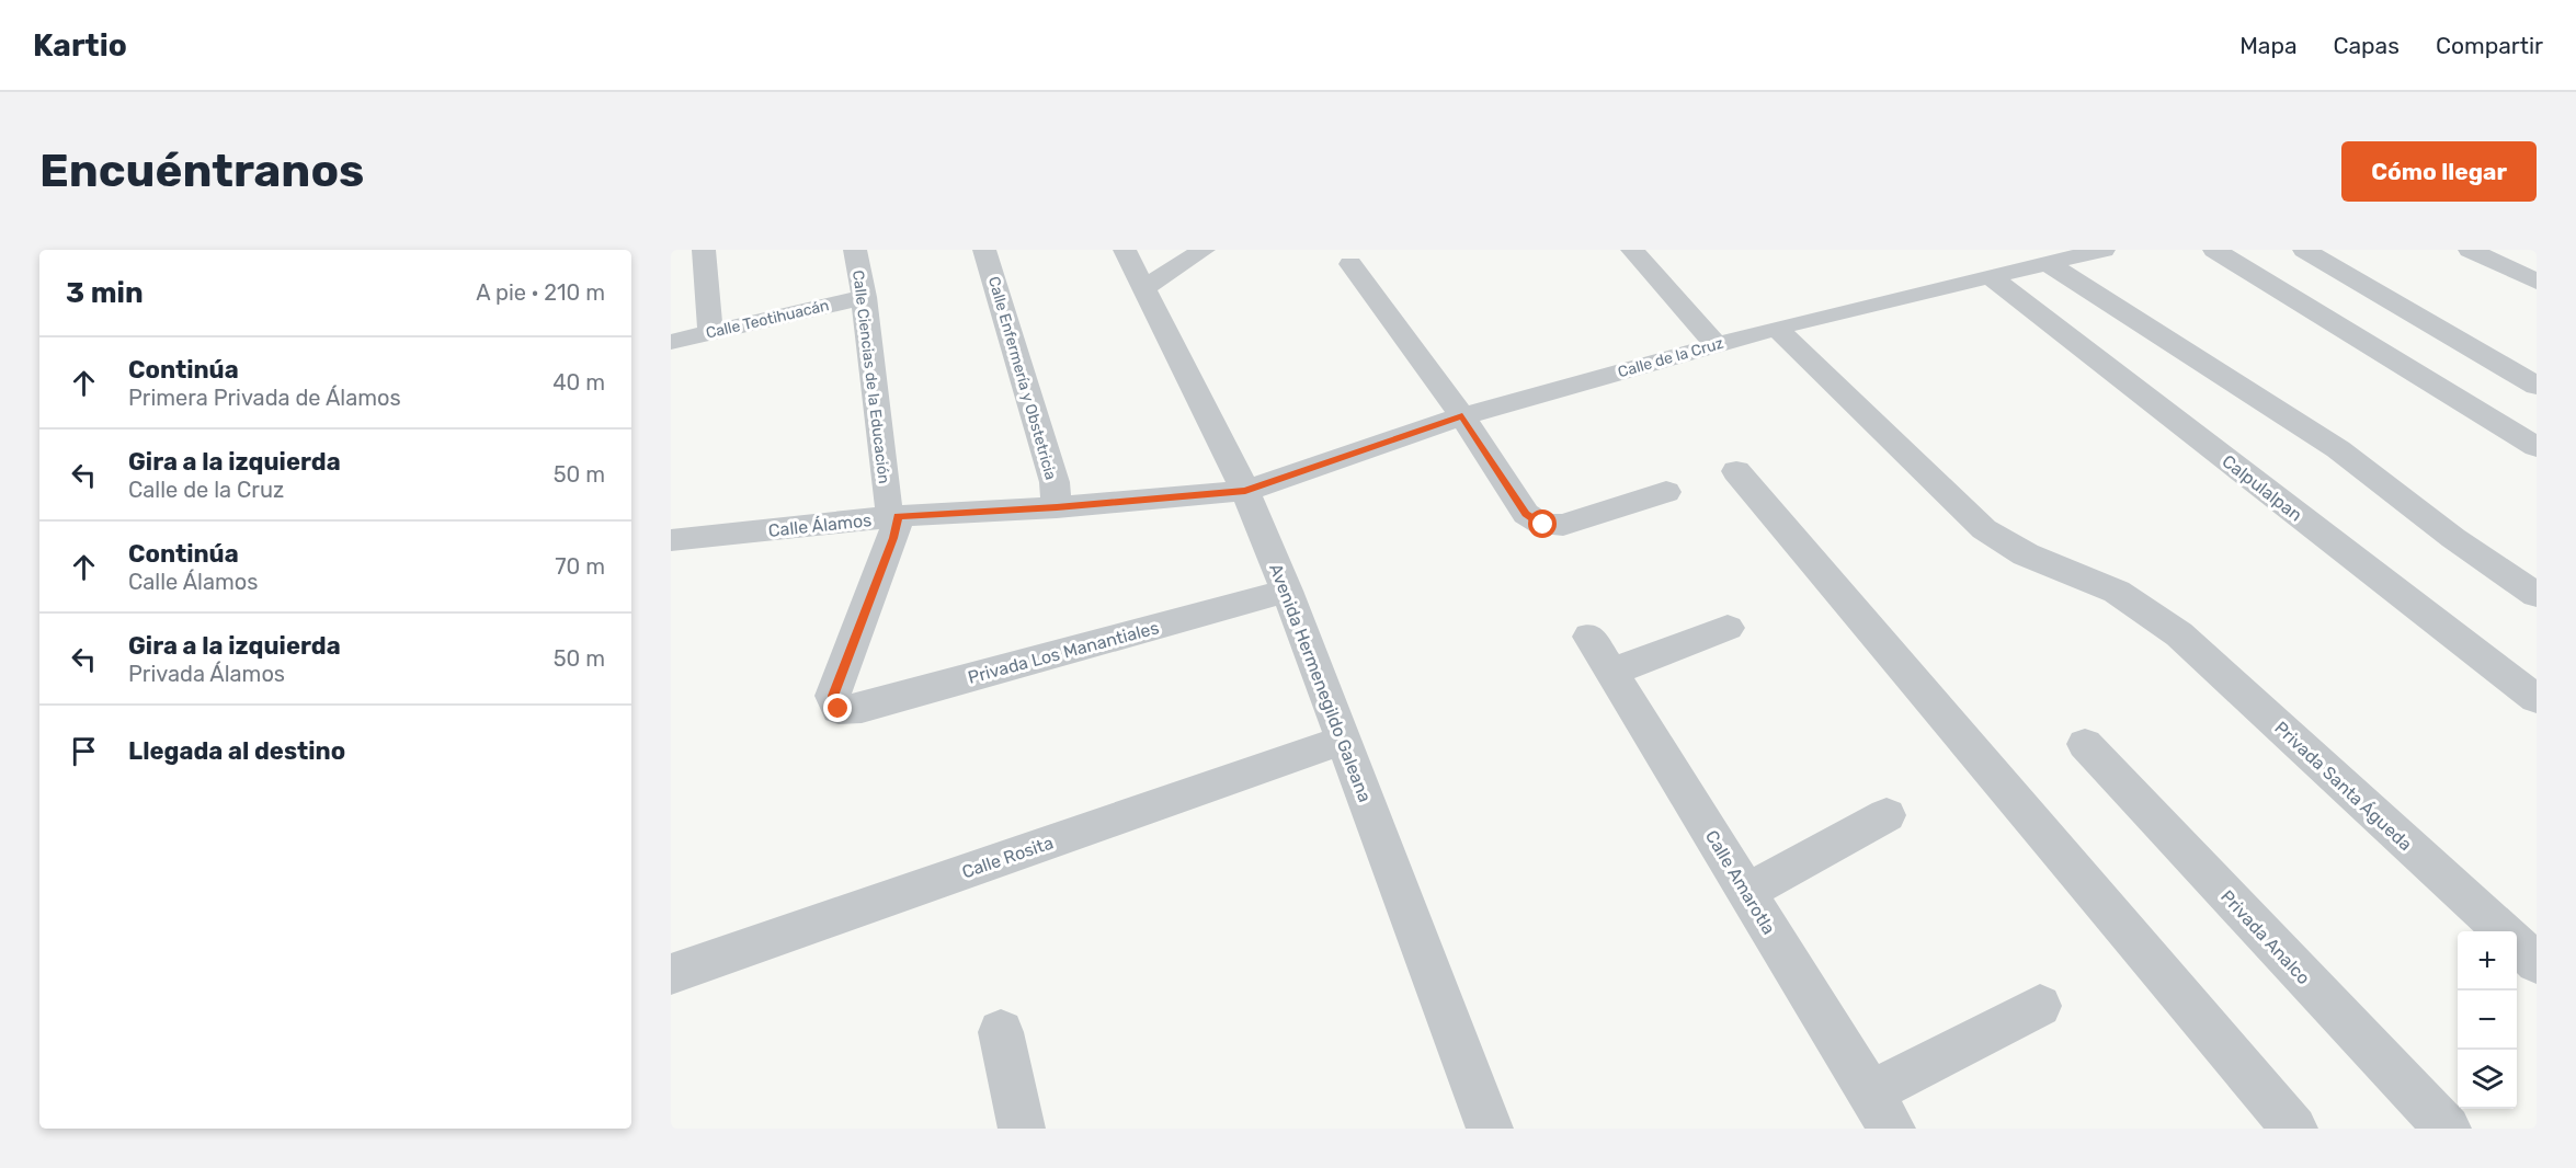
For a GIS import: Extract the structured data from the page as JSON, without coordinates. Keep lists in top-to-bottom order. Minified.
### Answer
{"streets":{"street":["Calle Teotihuacán","Calle de la Cruz","Calle Ciencias de la Educación","Calle Enfermería y Obstetricia","Calpulalpan","Calle Álamos","Privada Los Manantiales","Avenida Hermenegildo Galeana","Privada Santa Águeda","Calle Rosita","Calle Amarotla","Privada Analco"]},"crossings":[["Calle Teotihuacán","Calle Ciencias de la Educación"],["Calle de la Cruz","Calpulalpan"],["Calle de la Cruz","Calle Álamos"],["Calle de la Cruz","Avenida Hermenegildo Galeana"],["Calle de la Cruz","Privada Santa Águeda"],["Calle Ciencias de la Educación","Calle Álamos"],["Calle Ciencias de la Educación","Privada Los Manantiales"],["Calle Enfermería y Obstetricia","Calle Álamos"],["Calle Álamos","Privada Los Manantiales"],["Calle Álamos","Avenida Hermenegildo Galeana"],["Privada Los Manantiales","Avenida Hermenegildo Galeana"],["Avenida Hermenegildo Galeana","Calle Rosita"]],"page":{"header":"Kartio","nav":["Mapa","Capas","Compartir"],"buttons":"Cómo llegar","title":"Encuéntranos","heading":["3 min","A pie · 210 m"],"list":[["Continúa","Primera Privada de Álamos","40 m"],["Gira a la izquierda","Calle de la Cruz","50 m"],["Continúa","Calle Álamos","70 m"],["Gira a la izquierda","Privada Álamos","50 m"],"Llegada al destino"],"map_buttons":["+","−"]}}
